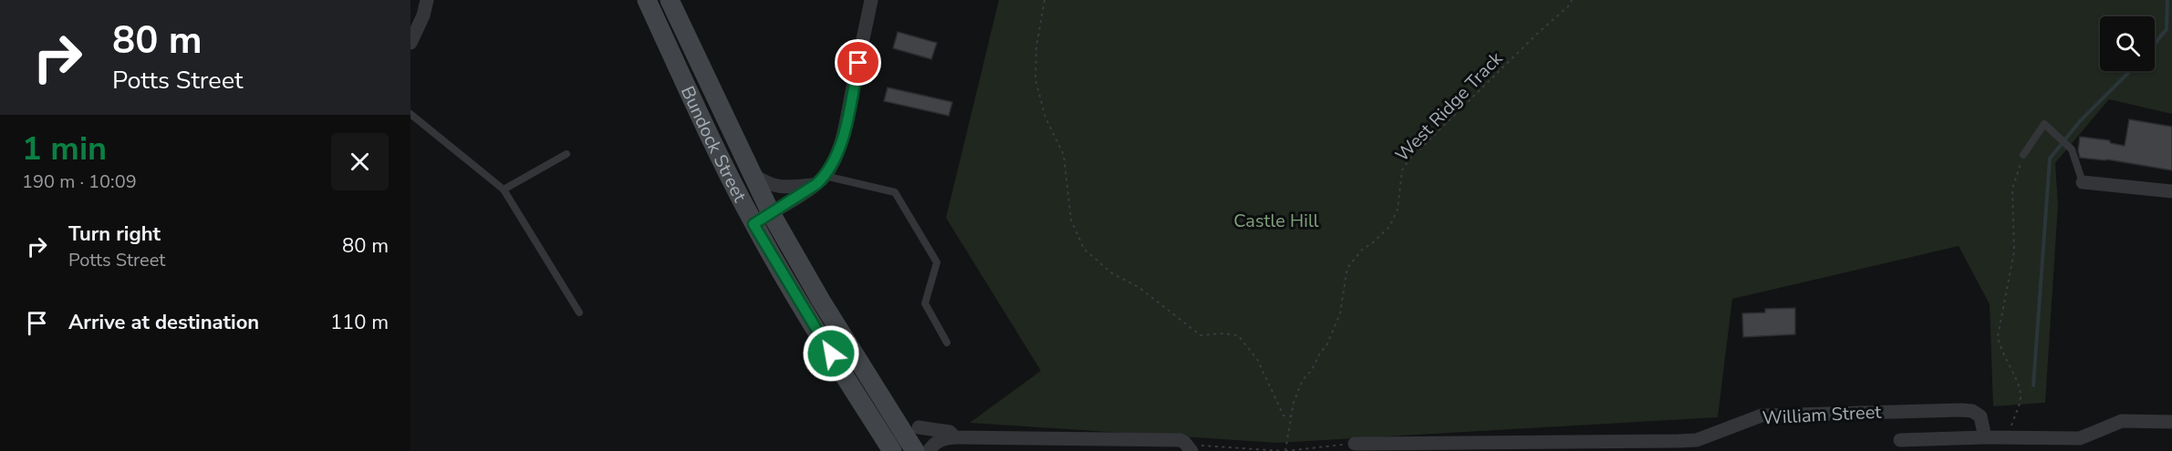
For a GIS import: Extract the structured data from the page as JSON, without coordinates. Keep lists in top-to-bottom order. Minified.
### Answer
{"streets":{"main road":["Bundock Street"],"street":["William Street"],"path":["West Ridge Track"]},"parks":["Castle Hill"],"page":{"turn":["80 m","Potts Street"],"heading":["1 min","190 m · 10:09"],"list":[{"name":"Turn right","note":"Potts Street","value":"80 m"},{"name":"Arrive at destination","value":"110 m"}]}}
